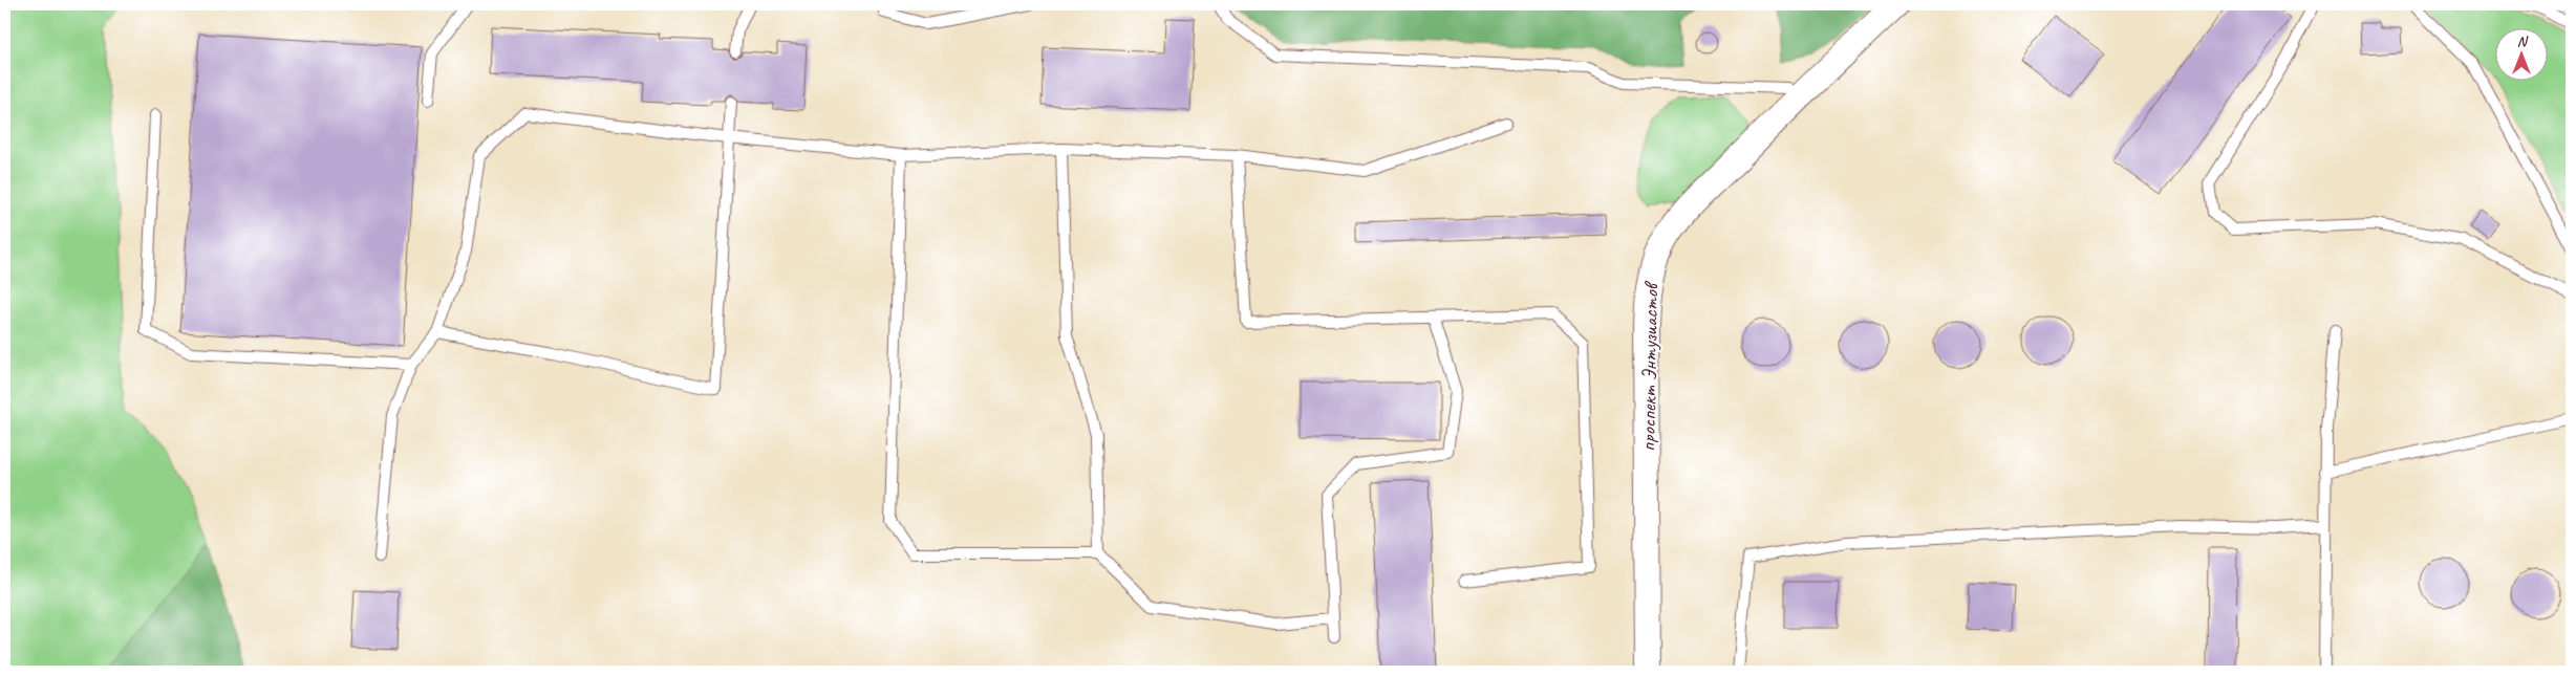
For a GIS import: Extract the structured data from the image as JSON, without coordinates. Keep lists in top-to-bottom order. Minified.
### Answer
{"streets":{"street":["проспект Энтузиастов"]},"north":"top"}
